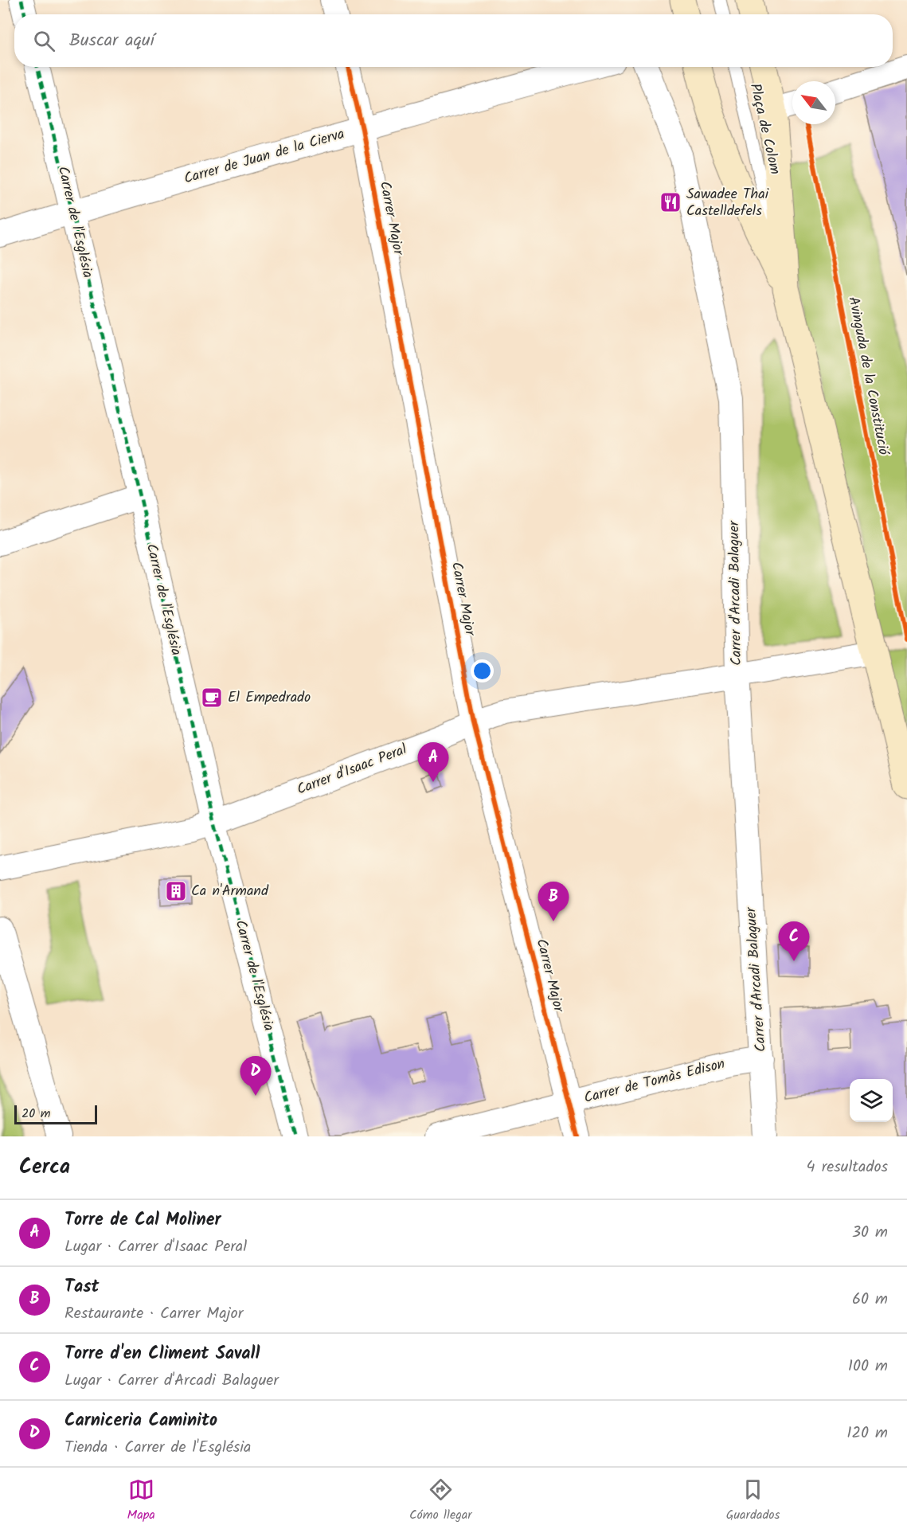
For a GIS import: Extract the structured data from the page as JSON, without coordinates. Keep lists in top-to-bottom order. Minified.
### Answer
{"streets":{"street":["Carrer de Juan de la Cierva","Carrer Major","Carrer de l'Església","Carrer d'Arcadi Balaguer","Carrer d'Isaac Peral","Carrer de Tomàs Edison"],"lane":["Plaça de Colom"],"cycle path":["Avinguda de la Constitució"]},"crossings":[["Carrer de Juan de la Cierva","Carrer Major"],["Carrer de Juan de la Cierva","Carrer de l'Església"],["Carrer Major","Carrer d'Isaac Peral"],["Carrer Major","Carrer de Tomàs Edison"],["Carrer de l'Església","Carrer d'Isaac Peral"],["Carrer d'Arcadi Balaguer","Carrer d'Isaac Peral"],["Carrer d'Arcadi Balaguer","Carrer de Tomàs Edison"]],"places":{"restaurant":["Sawadee Thai Castelldefels"],"cafe":["El Empedrado"],"building":["Ca n'Armand"]},"scale_bar":"20 m","north":"top left","page":{"search":"Buscar aquí","pins":["A","B","C","D"],"scale":"20 m","heading":["Cerca","4 resultados"],"list":[{"mark":"A","name":"Torre de Cal Moliner","note":"Lugar · Carrer d'Isaac Peral","value":"30 m"},{"mark":"B","name":"Tast","note":"Restaurante · Carrer Major","value":"60 m"},{"mark":"C","name":"Torre d'en Climent Savall","note":"Lugar · Carrer d'Arcadi Balaguer","value":"100 m"},{"mark":"D","name":"Carniceria Caminito","note":"Tienda · Carrer de l'Església","value":"120 m"}],"nav":["Mapa","Cómo llegar","Guardados"]}}
